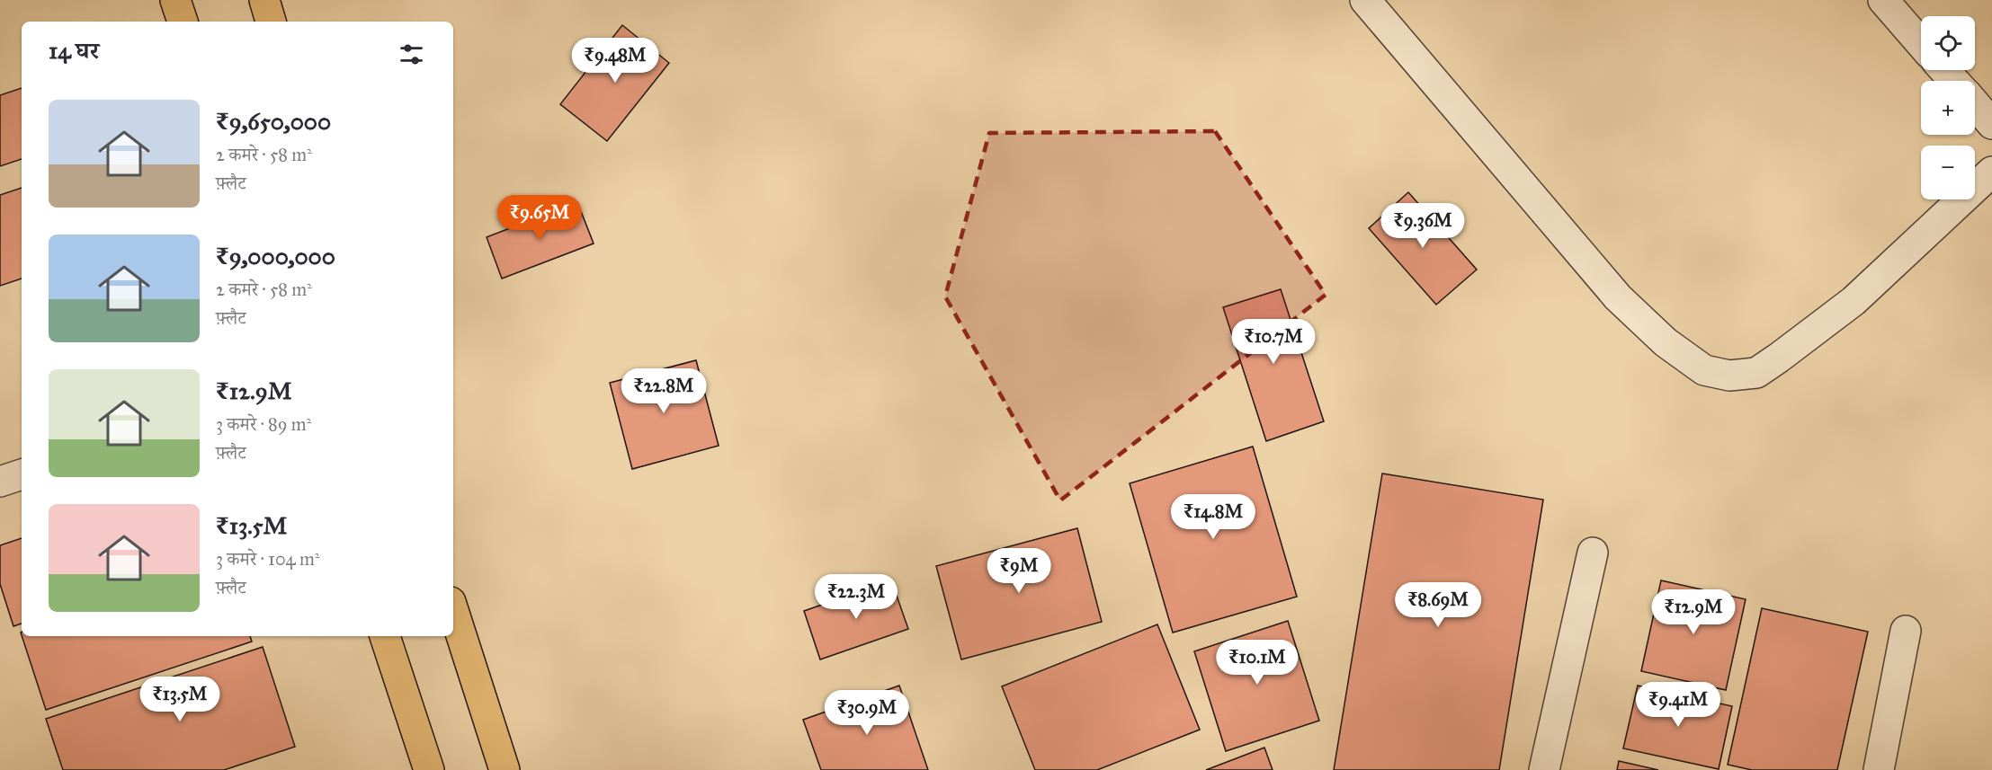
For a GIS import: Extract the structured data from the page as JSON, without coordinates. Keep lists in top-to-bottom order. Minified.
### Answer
{"page":{"map_buttons":["+","−"],"heading":"14 घर","price":["₹9.48M","₹9.65M","₹9.36M","₹10.7M","₹22.8M","₹14.8M","₹9M","₹22.3M","₹8.69M","₹12.9M","₹10.1M","₹13.5M","₹9.41M","₹30.9M"],"list":[{"name":"₹9,650,000","note":"2 कमरे · 58 m² · फ़्लैट"},{"name":"₹9,000,000","note":"2 कमरे · 58 m² · फ़्लैट"},{"name":"₹12.9M","note":"3 कमरे · 89 m² · फ़्लैट"},{"name":"₹13.5M","note":"3 कमरे · 104 m² · फ़्लैट"}]}}
